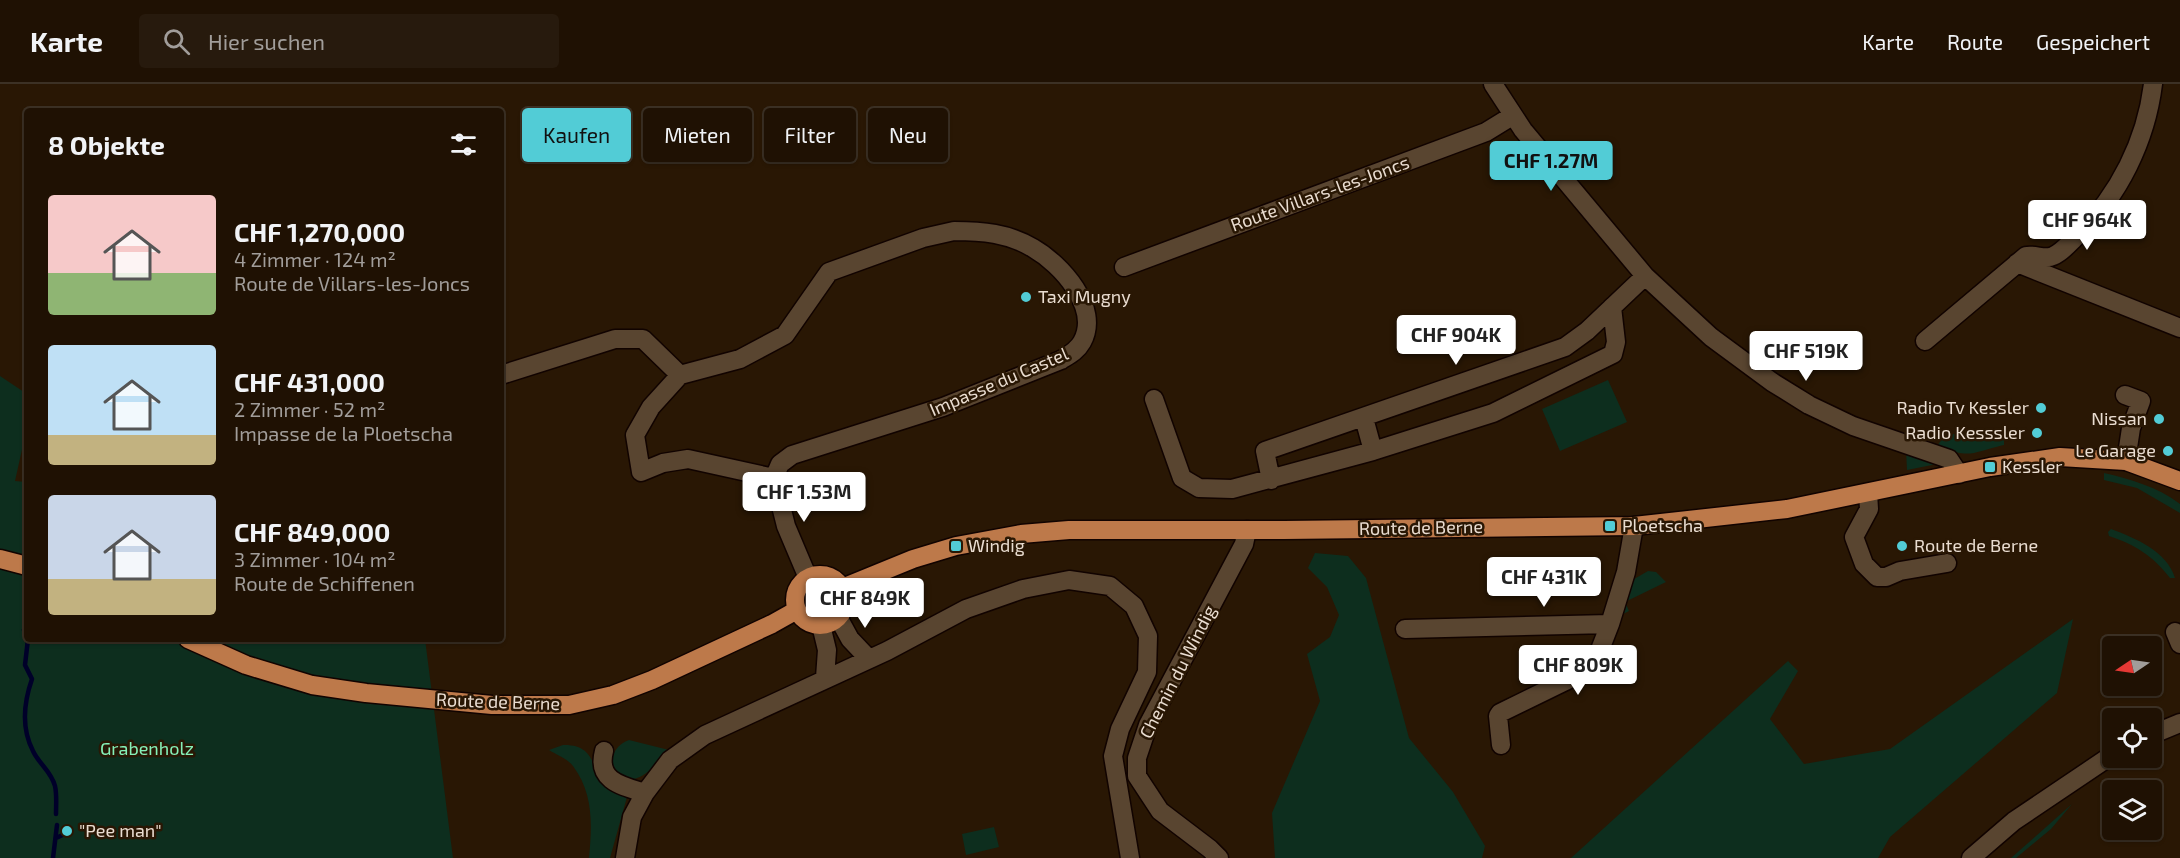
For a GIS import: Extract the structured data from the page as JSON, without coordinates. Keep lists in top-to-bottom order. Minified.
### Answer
{"streets":{"main road":["Route de Berne"],"street":["Route Villars-les-Joncs","Impasse du Castel","Chemin du Windig"]},"crossings":[["Route de Berne","Chemin du Windig"]],"parks":["Grabenholz"],"places":{"other":["Taxi Mugny","Radio Tv Kessler","Nissan","Radio Kesssler","Le Garage","Route de Berne","\"Pee man\""],"transit":["Kessler","Ploetscha","Windig"]},"north":"left","page":{"header":"Karte","search":"Hier suchen","nav":["Karte","Route","Gespeichert"],"chip":["Kaufen","Mieten","Filter","Neu"],"heading":"8 Objekte","price":["CHF 1.27M","CHF 964K","CHF 904K","CHF 519K","CHF 1.53M","CHF 431K","CHF 849K","CHF 809K"],"list":[{"name":"CHF 1,270,000","note":"4 Zimmer · 124 m² · Route de Villars-les-Joncs"},{"name":"CHF 431,000","note":"2 Zimmer · 52 m² · Impasse de la Ploetscha"},{"name":"CHF 849,000","note":"3 Zimmer · 104 m² · Route de Schiffenen"}]}}
